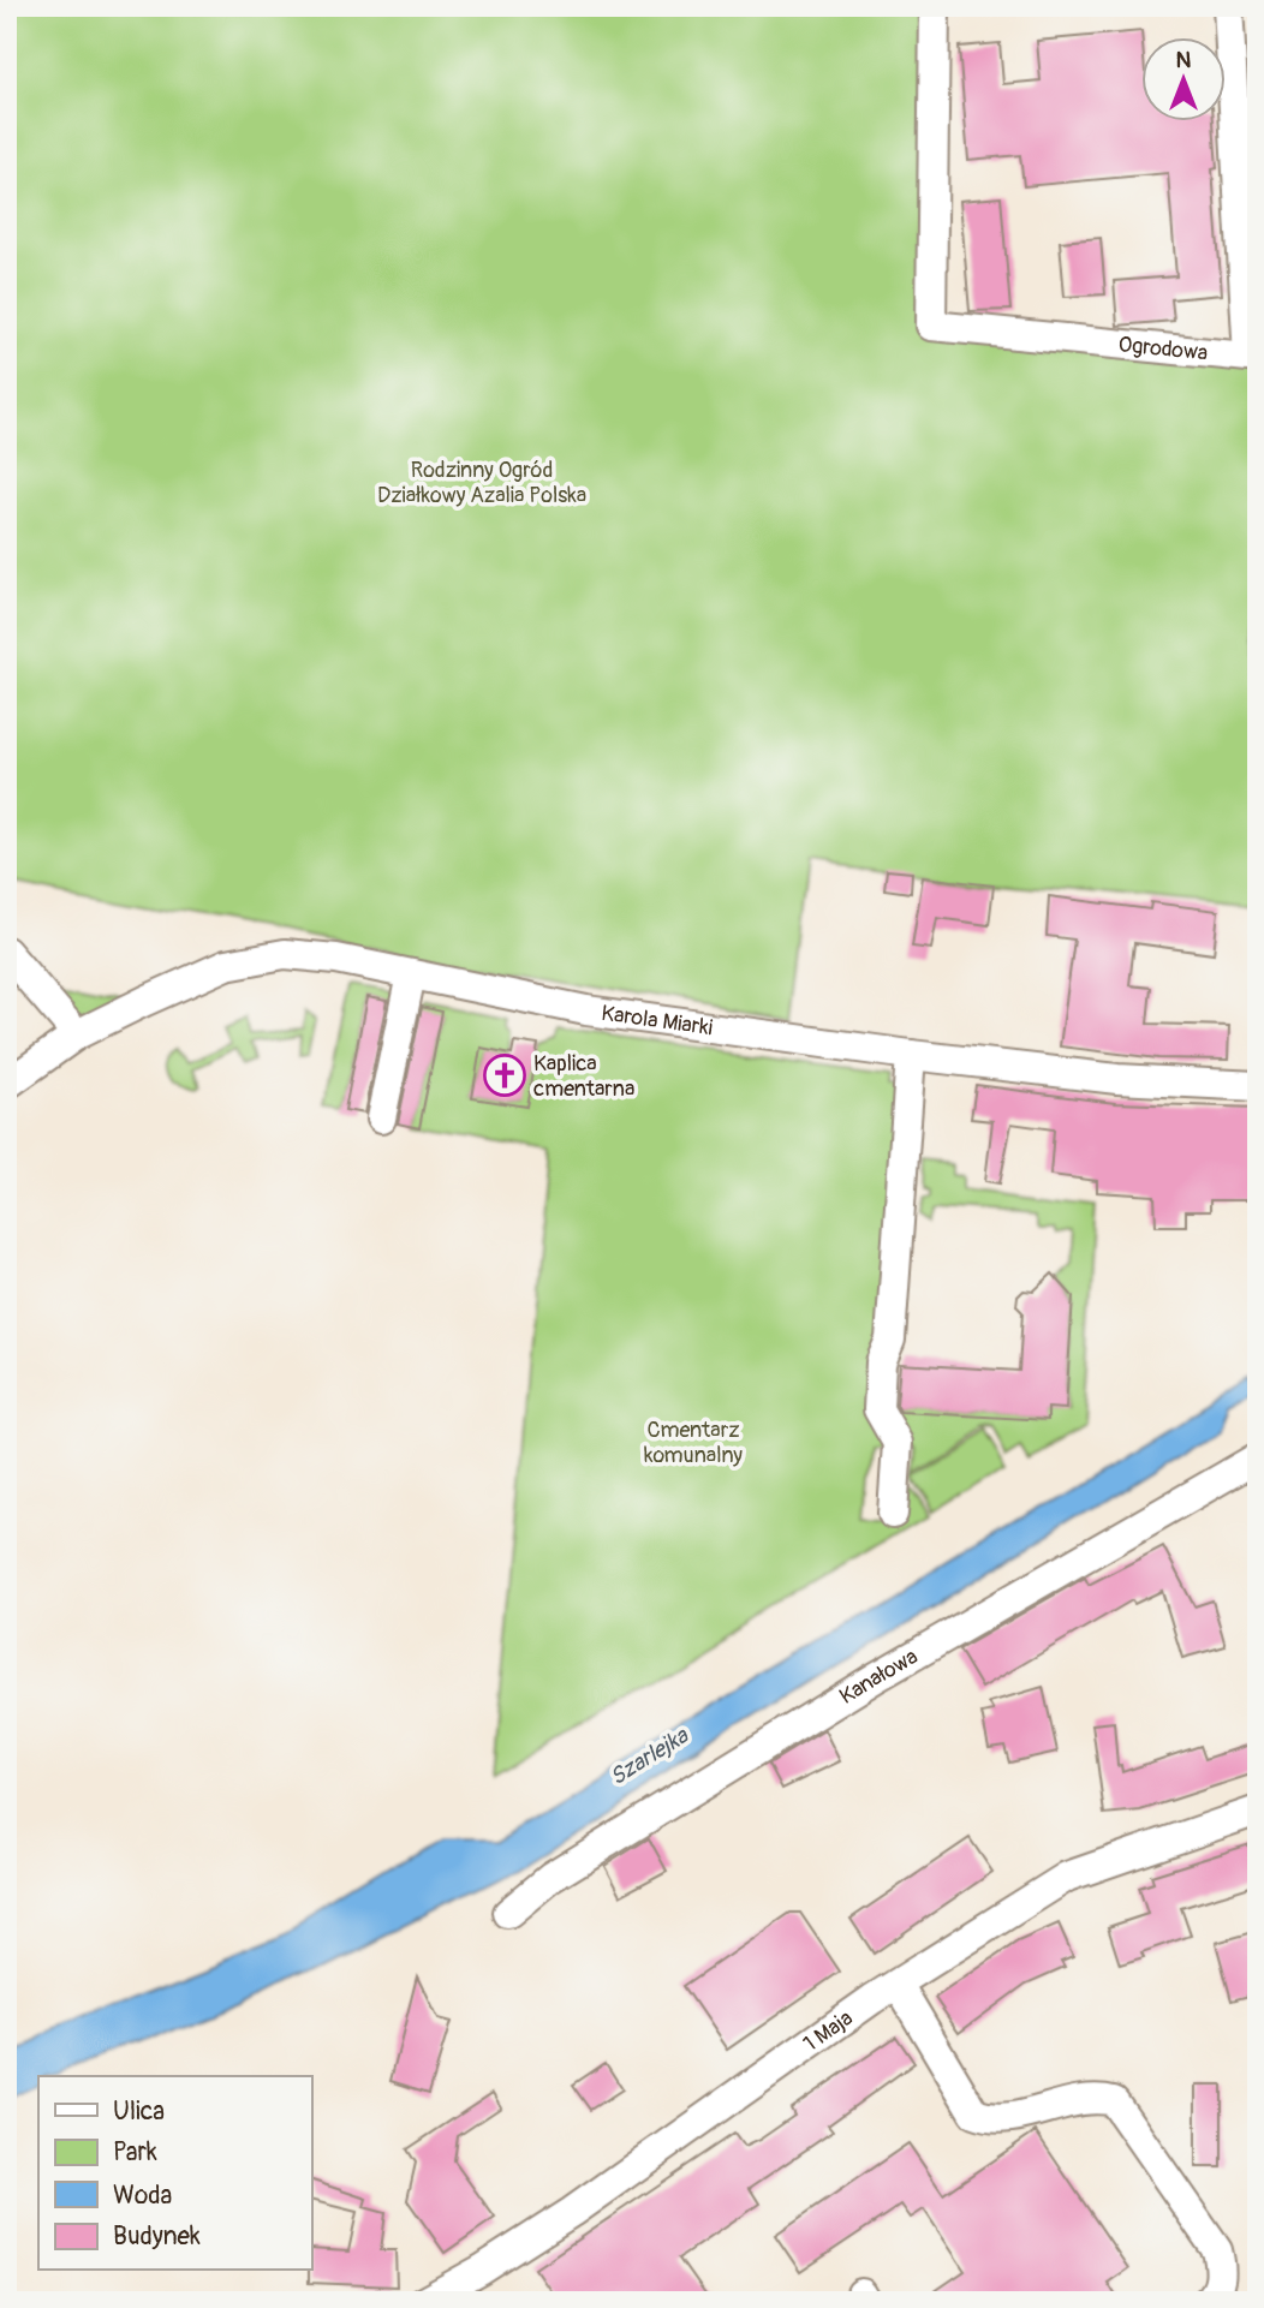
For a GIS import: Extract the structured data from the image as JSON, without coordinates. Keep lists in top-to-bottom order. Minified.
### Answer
{"streets":{"street":["Ogrodowa","Karola Miarki","Kanałowa","1 Maja"]},"water":["Szarlejka"],"parks":["Rodzinny Ogród Działkowy Azalia Polska","Cmentarz komunalny"],"places":{"church":["Kaplica cmentarna"]},"legend":["Ulica","Park","Woda","Budynek"],"north":"top"}
